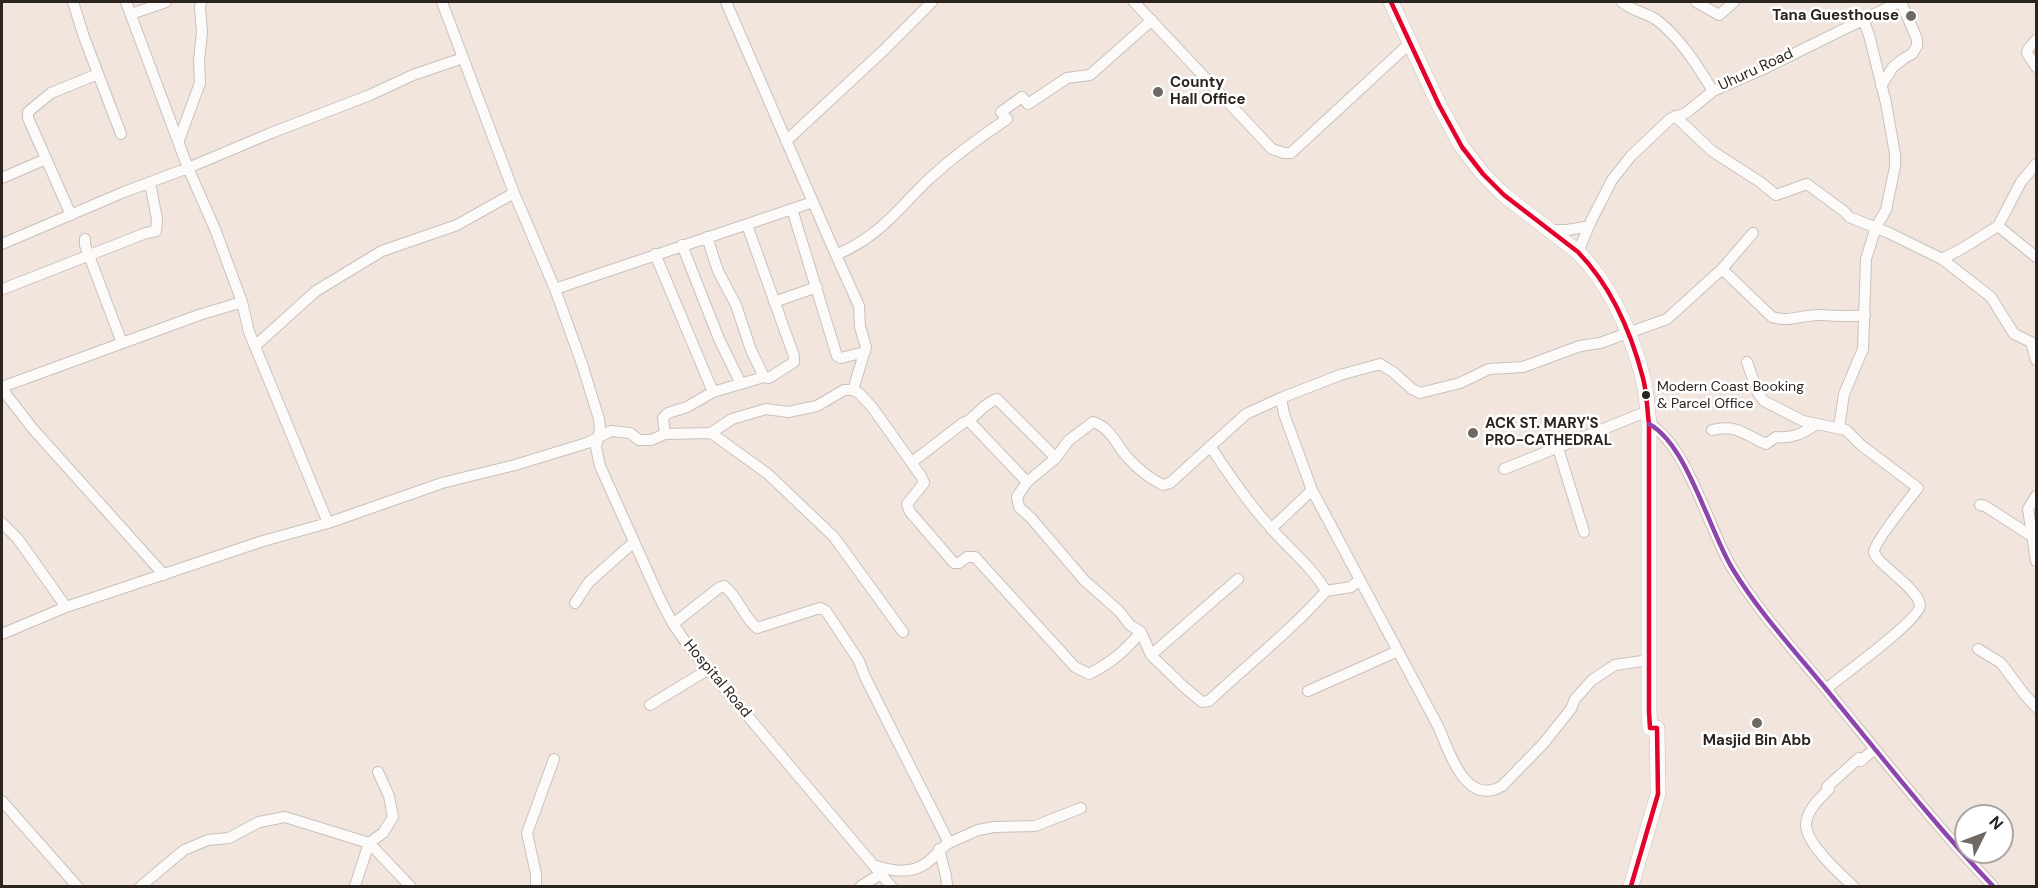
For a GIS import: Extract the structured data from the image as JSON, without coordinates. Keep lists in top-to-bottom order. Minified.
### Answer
{"streets":{"street":["Uhuru Road","Hospital Road"]},"places":["Tana Guesthouse","County Hall Office","Modern Coast Booking & Parcel Office","ACK ST. MARY'S PRO-CATHEDRAL","Masjid Bin Abb"],"north":"top right"}
